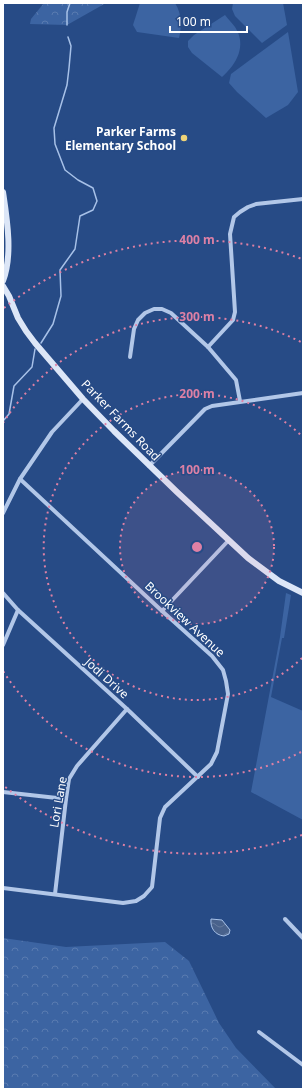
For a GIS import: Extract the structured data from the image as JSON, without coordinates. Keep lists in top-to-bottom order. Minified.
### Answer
{"streets":{"street":["Parker Farms Road","Brookview Avenue","Jodi Drive","Lori Lane"]},"crossings":[["Brookview Avenue","Jodi Drive"],["Brookview Avenue","Lori Lane"],["Jodi Drive","Lori Lane"]],"places":["Parker Farms Elementary School"],"scale_bar":"100 m","rings":["400 m","300 m","200 m","100 m"]}
